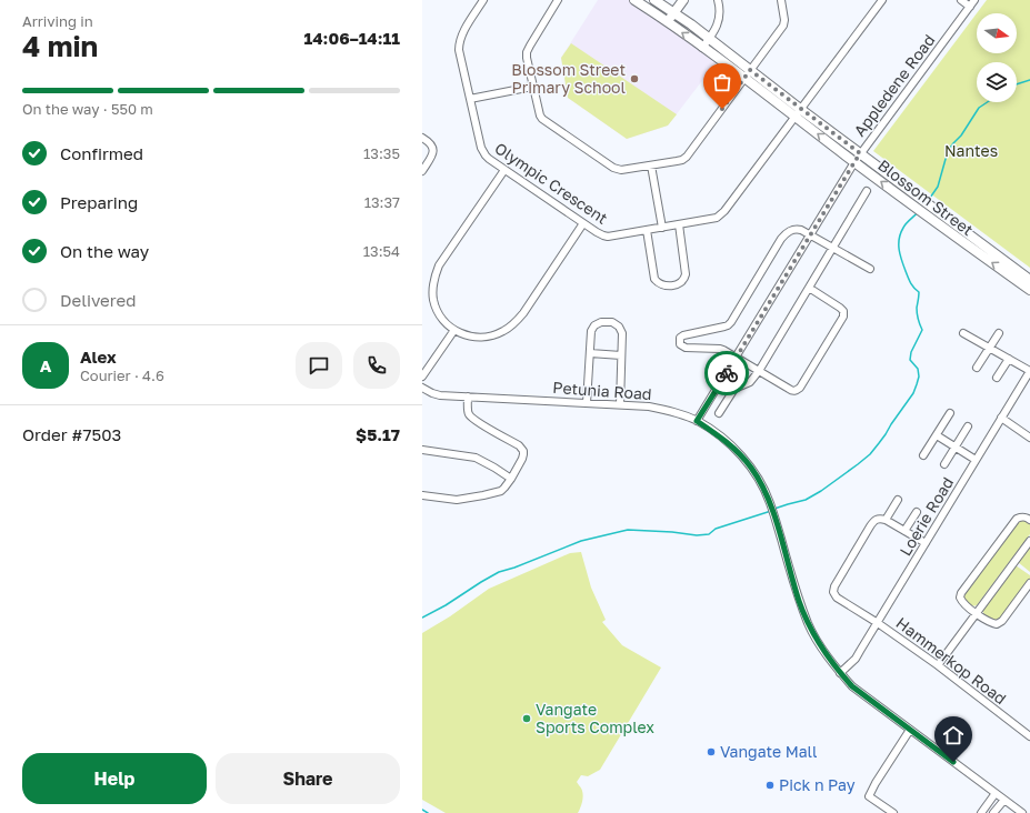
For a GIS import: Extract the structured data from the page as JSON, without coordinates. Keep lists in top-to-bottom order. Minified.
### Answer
{"streets":{"street":["Appledene Road","Olympic Crescent","Blossom Street","Petunia Road","Loerie Road","Hammerkop Road"]},"crossings":[["Appledene Road","Blossom Street"],["Appledene Road","Petunia Road"],["Olympic Crescent","Blossom Street"],["Petunia Road","Loerie Road"],["Loerie Road","Hammerkop Road"]],"parks":["Nantes"],"places":["Blossom Street Primary School","Vangate Sports Complex","Vangate Mall","Pick n Pay"],"north":"right","page":{"heading":["4 min","Arriving in","14:06–14:11"],"panel":["Alex","Courier · 4.6","Order #7503","$5.17"],"bar":"On the way · 550 m","list":[["Confirmed","13:35"],["Preparing","13:37"],["On the way","13:54"],"Delivered"],"round":"A","buttons":["Help","Share"]}}
